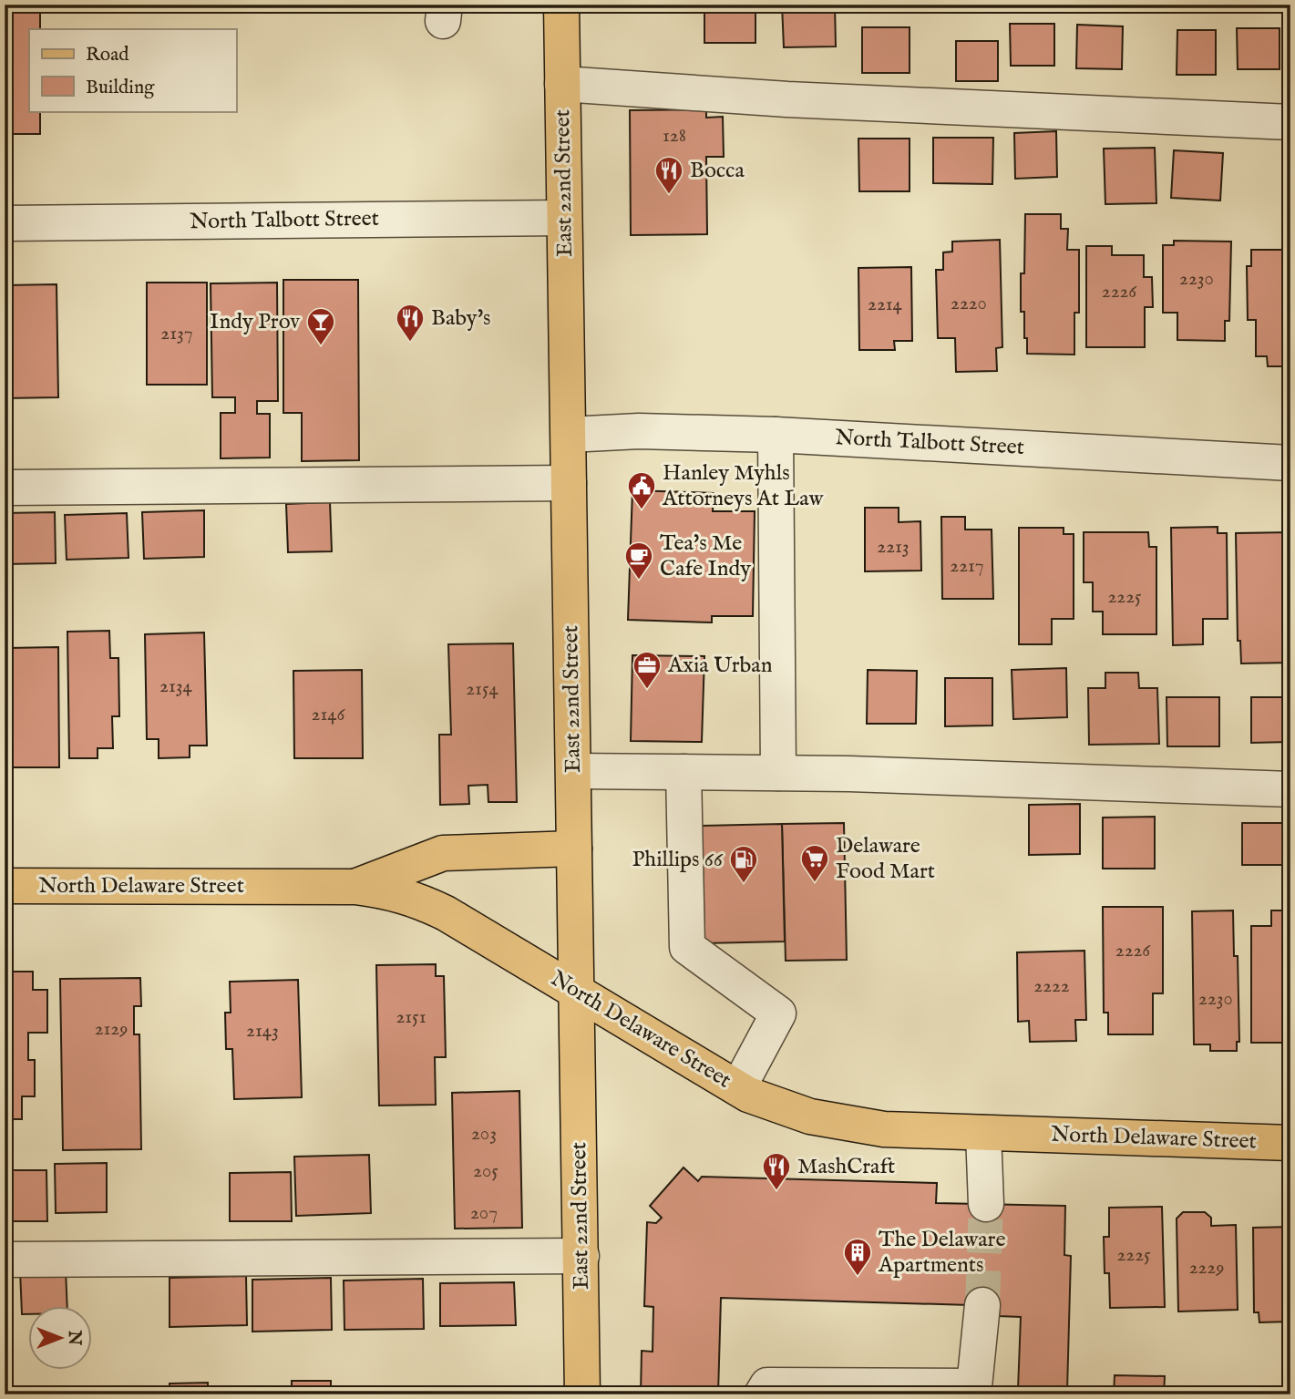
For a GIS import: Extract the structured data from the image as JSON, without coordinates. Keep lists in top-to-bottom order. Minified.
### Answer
{"streets":{"main road":["East 22nd Street","North Delaware Street"],"street":["North Talbott Street"]},"crossings":[["East 22nd Street","North Talbott Street"],["East 22nd Street","North Delaware Street"]],"places":{"restaurant":["Bocca","Baby's","MashCraft"],"bar":["Indy Prov"],"public building":["Hanley Myhls Attorneys At Law"],"cafe":["Tea's Me Cafe Indy"],"office":["Axia Urban"],"supermarket":["Delaware Food Mart"],"fuel station":["Phillips 66"],"building":["The Delaware Apartments"]},"house_numbers":["128","2230","2226","2220","2214","2137","2213","2217","2225","2134","2154","2146","2226","2222","2230","2151","2129","2143","203","205","207","2225","2229"],"legend":["Road","Building"],"north":"right"}
